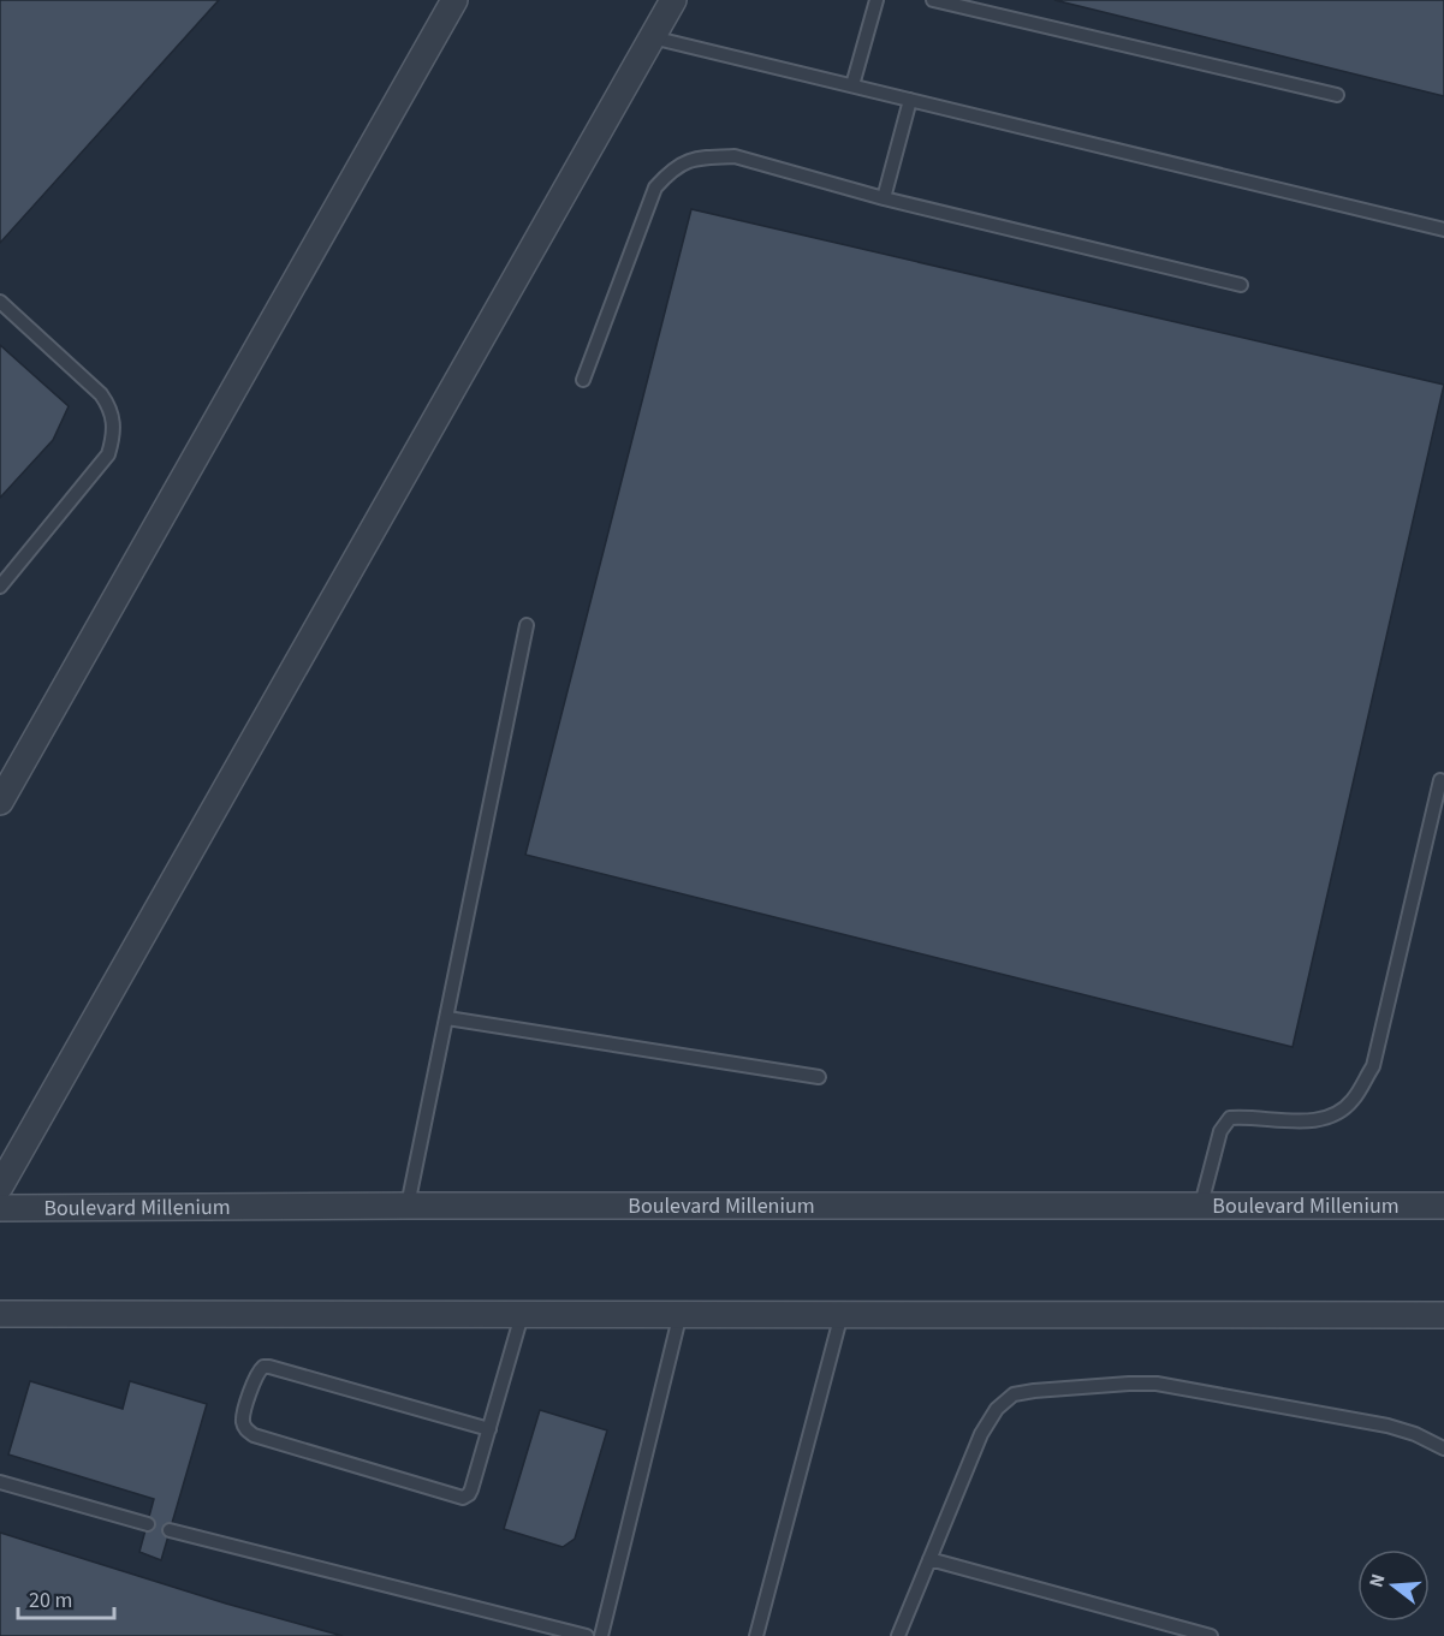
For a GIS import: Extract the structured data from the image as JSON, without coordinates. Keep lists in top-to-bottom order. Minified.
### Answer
{"streets":{"street":["Boulevard Millenium"]},"scale_bar":"20 m","north":"left"}
